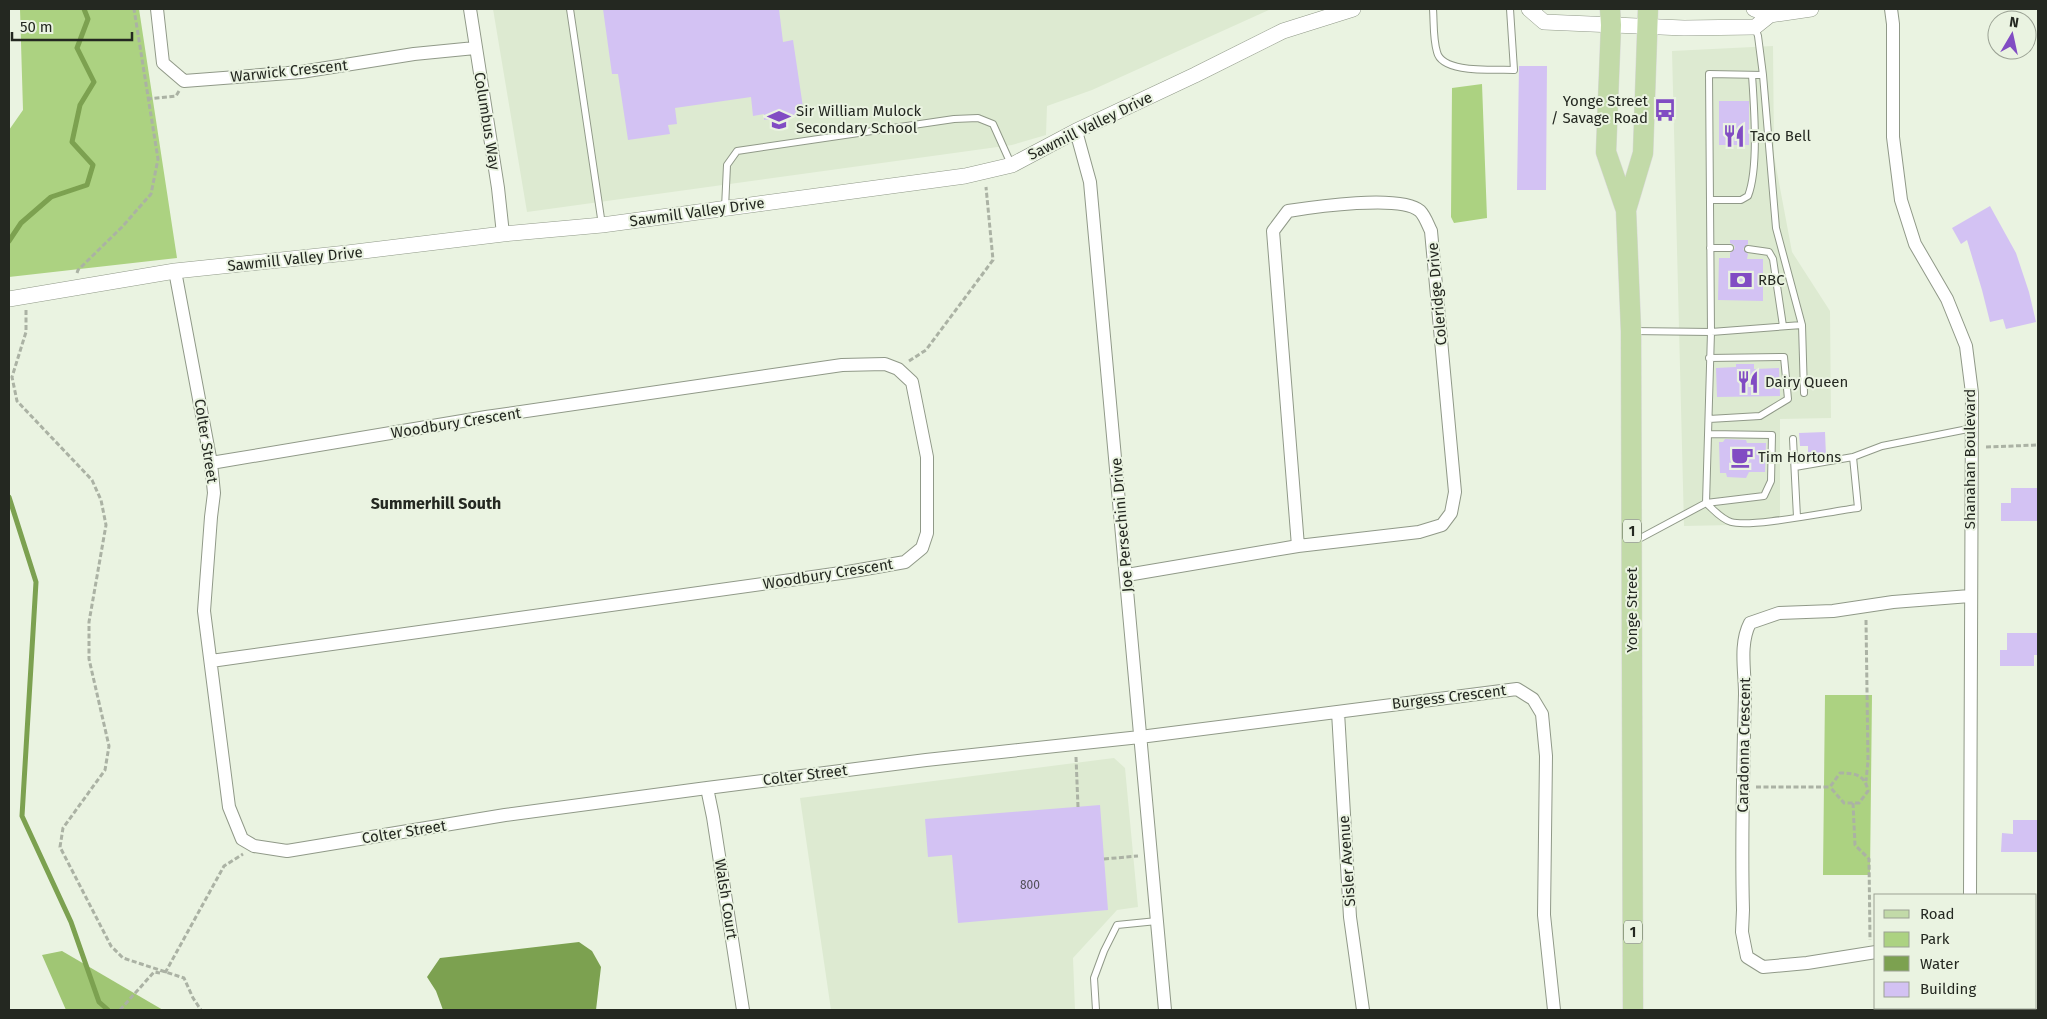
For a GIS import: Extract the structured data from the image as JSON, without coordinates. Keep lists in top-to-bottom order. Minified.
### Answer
{"streets":{"main road":["1","Yonge Street"],"street":["Warwick Crescent","Columbus Way","Sawmill Valley Drive","Coleridge Drive","Woodbury Crescent","Colter Street","Shanahan Boulevard","Joe Persechini Drive","Burgess Crescent","Caradonna Crescent","Sisler Avenue","Walsh Court"]},"crossings":[["Warwick Crescent","Columbus Way"],["Columbus Way","Sawmill Valley Drive"],["Sawmill Valley Drive","Colter Street"],["Sawmill Valley Drive","Joe Persechini Drive"],["Coleridge Drive","Joe Persechini Drive"],["Woodbury Crescent","Colter Street"],["Colter Street","Joe Persechini Drive"],["Colter Street","Burgess Crescent"],["Colter Street","Walsh Court"],["Shanahan Boulevard","Caradonna Crescent"],["Joe Persechini Drive","Burgess Crescent"],["Burgess Crescent","Sisler Avenue"]],"districts":["Summerhill South"],"places":{"bus stop":["Yonge Street / Savage Road"],"school or university":["Sir William Mulock Secondary School"],"restaurant":["Taco Bell","Dairy Queen"],"bank":["RBC"],"cafe":["Tim Hortons"]},"house_numbers":["800"],"legend":["Road","Park","Water","Building"],"scale_bar":"50 m","north":"top"}
